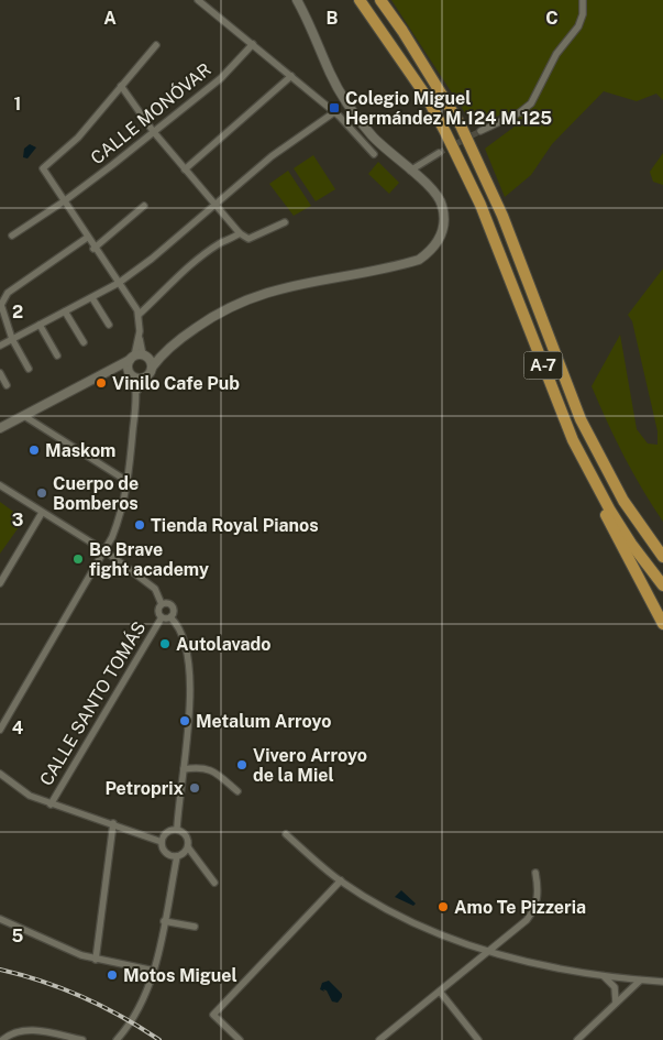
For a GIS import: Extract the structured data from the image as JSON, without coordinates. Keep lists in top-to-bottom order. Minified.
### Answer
{"streets":{"highway":["A-7"],"street":["CALLE MONÓVAR","CALLE SANTO TOMÁS"]},"places":{"transit":["Colegio Miguel Hermández M.124 M.125"],"other":["Vinilo Cafe Pub","Maskom","Cuerpo de Bomberos","Tienda Royal Pianos","Be Brave fight academy","Autolavado","Metalum Arroyo","Vivero Arroyo de la Miel","Petroprix","Amo Te Pizzeria","Motos Miguel"]},"grid":{"columns":["A","B","C"],"rows":["1","2","3","4","5"]}}
